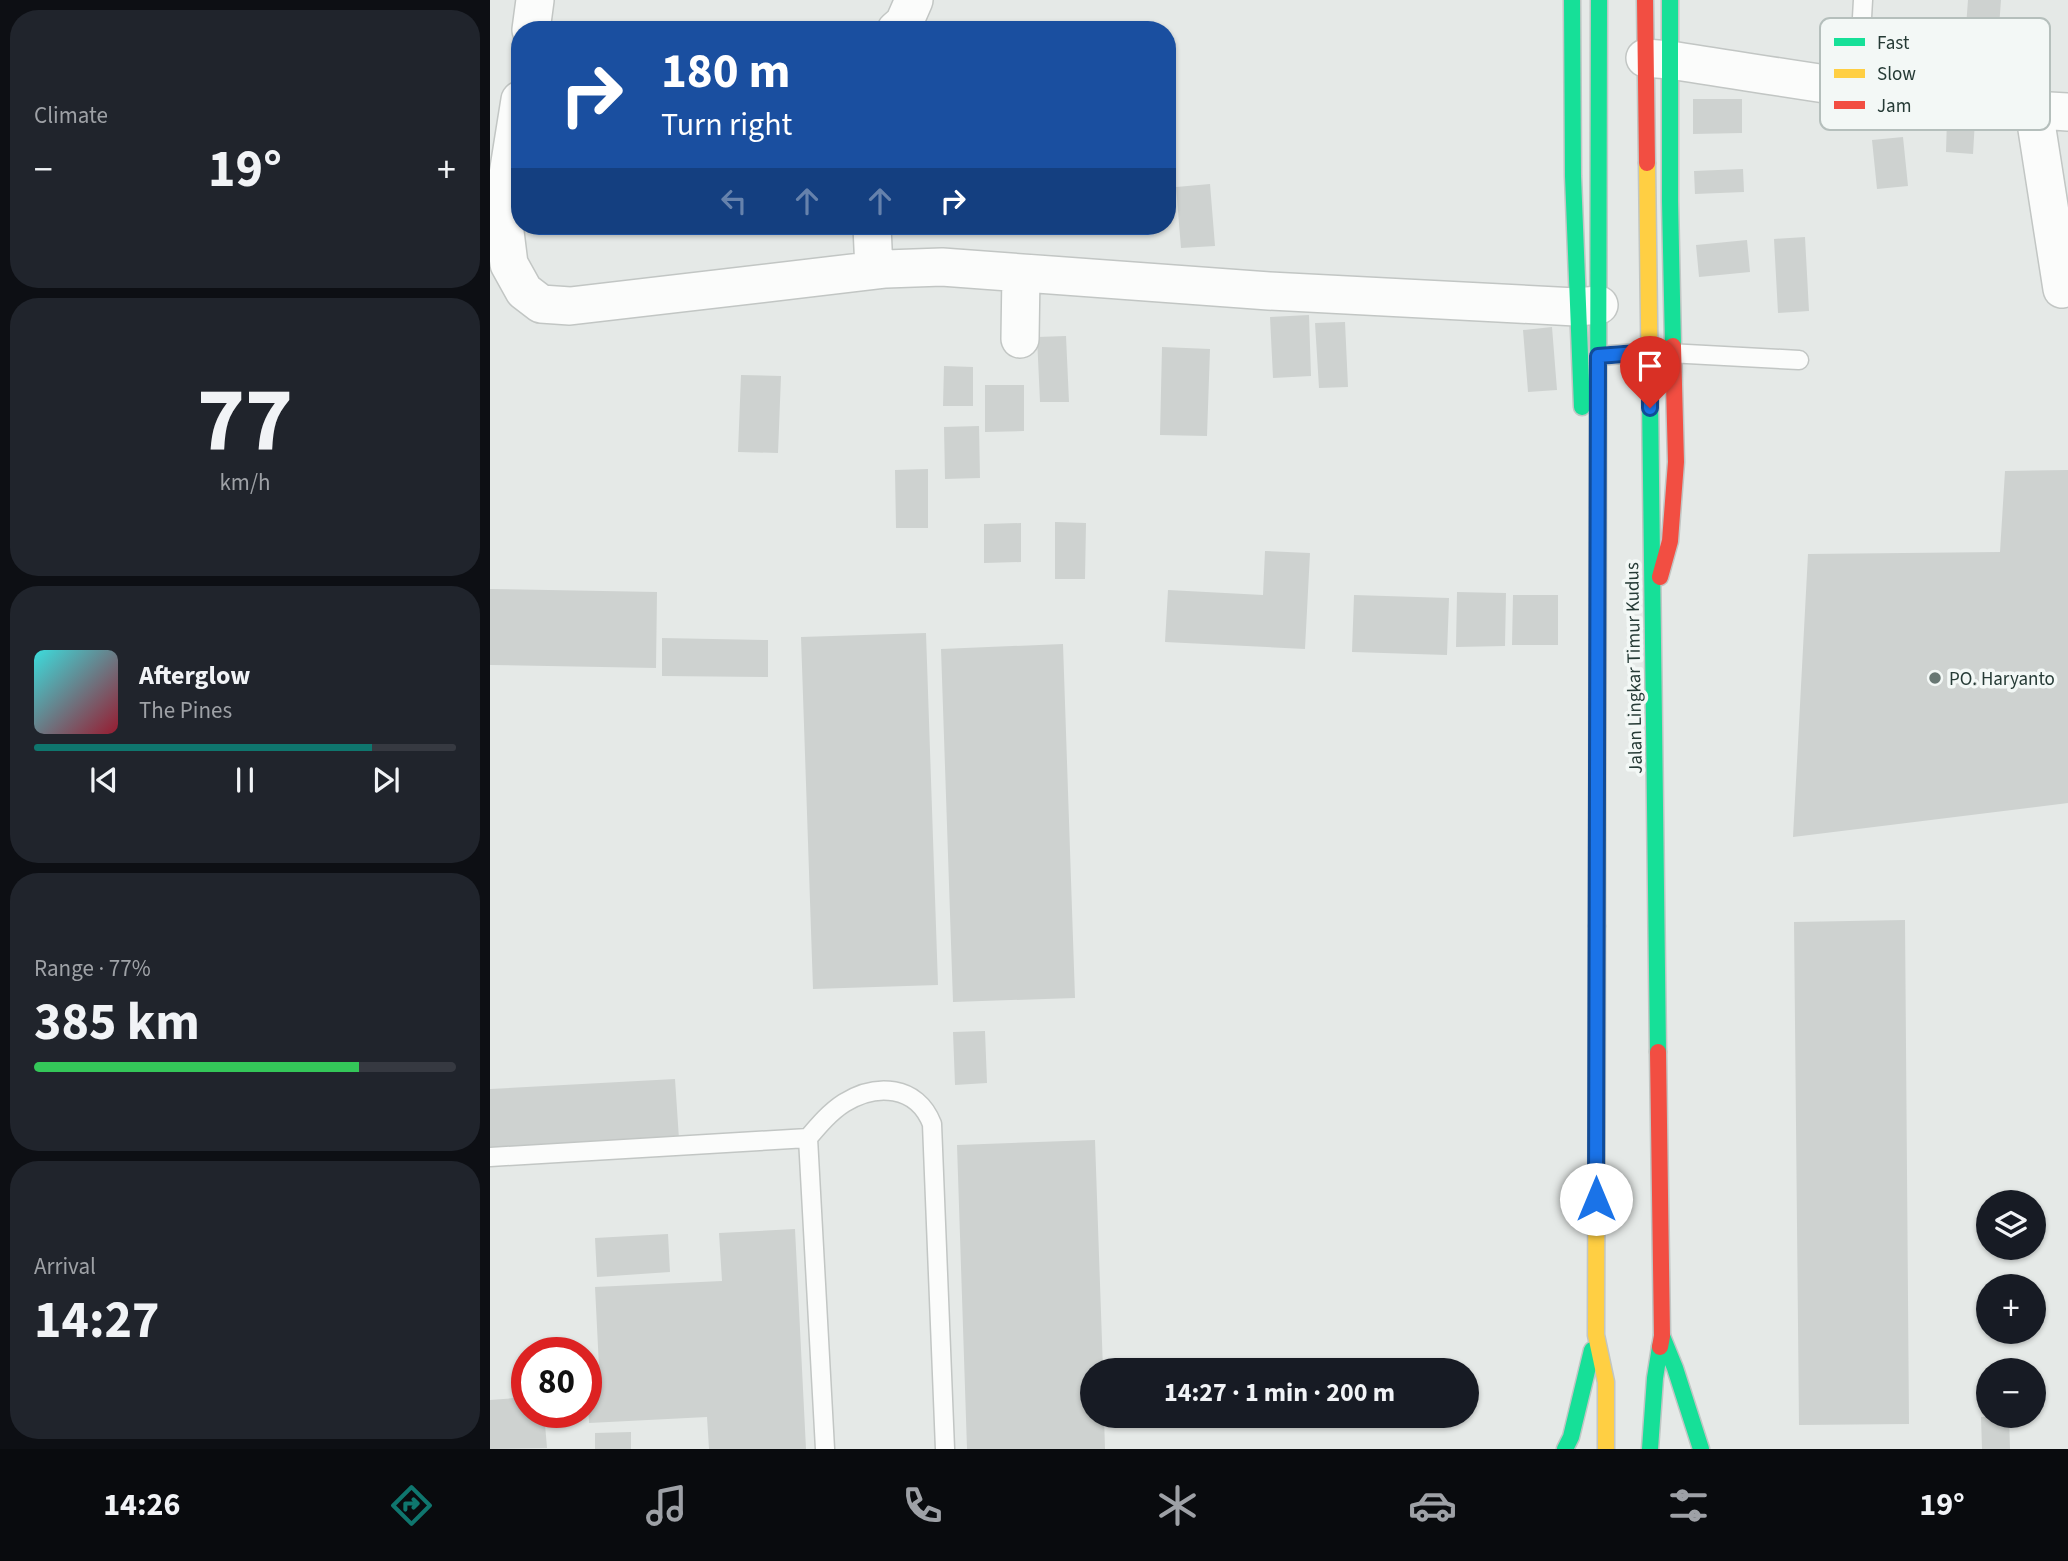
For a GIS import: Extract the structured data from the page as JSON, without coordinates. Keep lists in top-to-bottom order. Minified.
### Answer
{"streets":{"main road":["Jalan Lingkar Timur Kudus"]},"places":["PO. Haryanto"],"legend":["Fast","Slow","Jam"],"page":{"tile":["Climate",["77","km/h"],["Range · 77%","385 km"],["Arrival","14:27"]],"turn":["180 m","Turn right"],"heat":["−","19°","+"],"song":["Afterglow","The Pines"],"map_buttons":["+","−"],"limit":"80","trip":"14:27 · 1 min · 200 m","tabs":["14:26","19°"]}}
